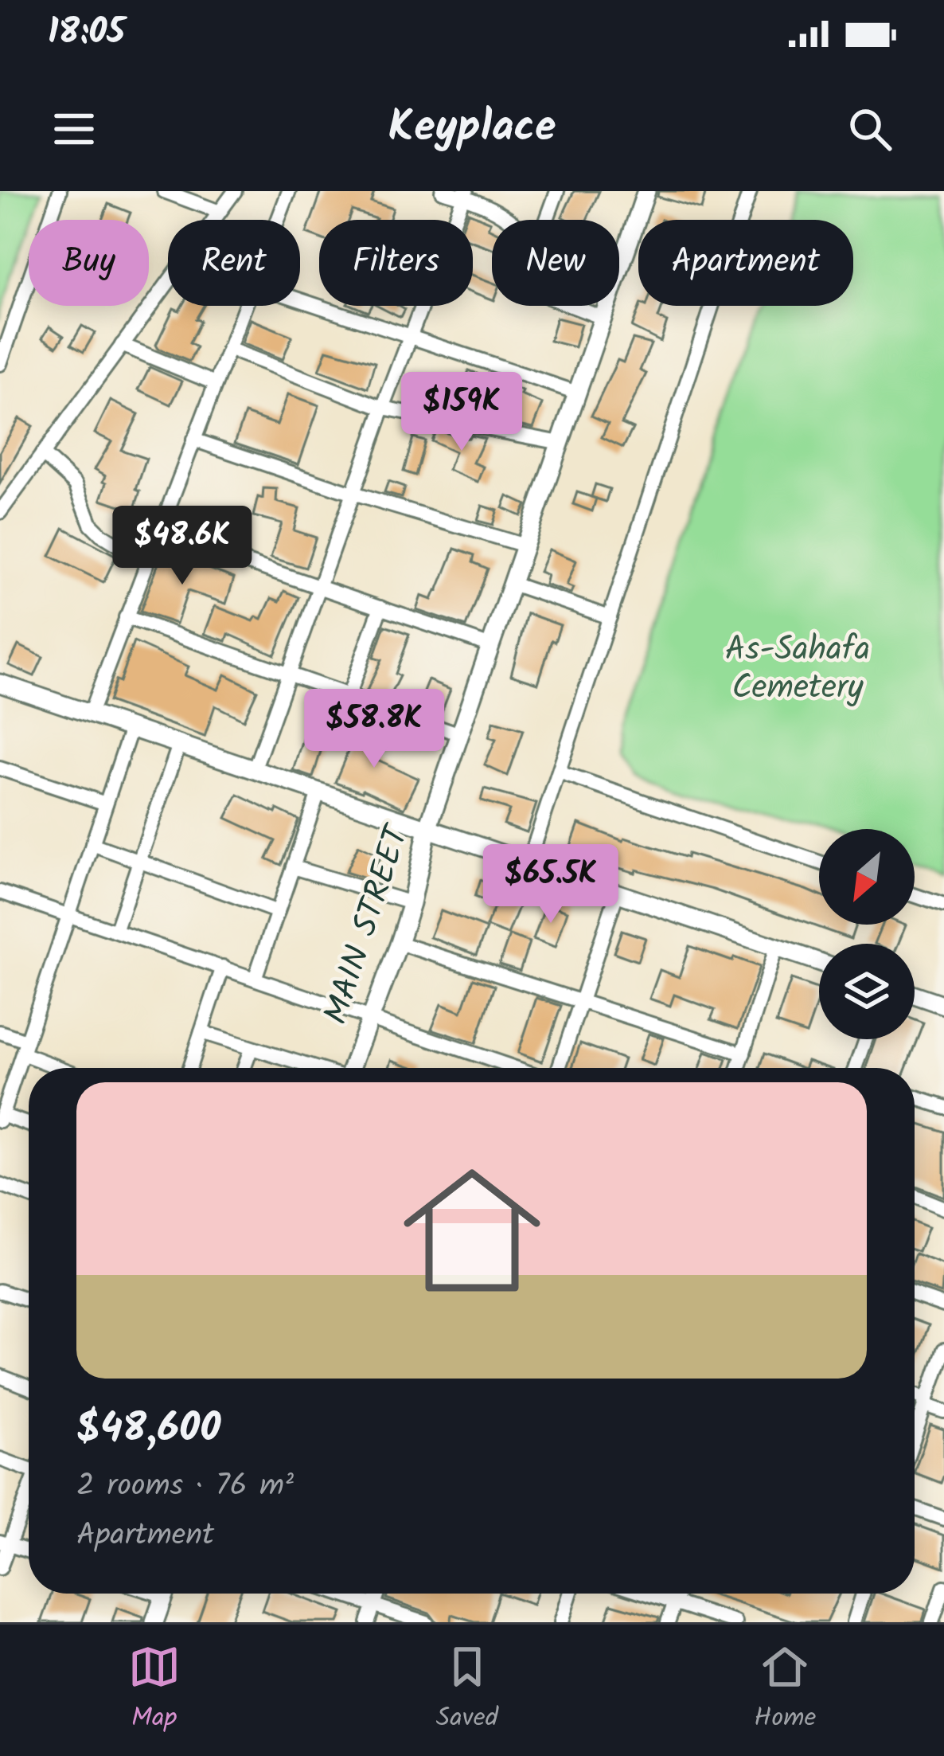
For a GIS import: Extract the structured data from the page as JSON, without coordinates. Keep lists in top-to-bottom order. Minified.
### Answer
{"streets":{"street":["MAIN STREET"]},"parks":["As-Sahafa Cemetery"],"north":"bottom left","page":{"status":"18:05","header":"Keyplace","chip":["Buy","Rent","Filters","New","Apartment"],"price":["$159K","$48.6K","$58.8K","$65.5K"],"list":[{"name":"$48,600","note":"2 rooms · 76 m² · Apartment"}],"tabs":["Map","Saved","Home"]}}
